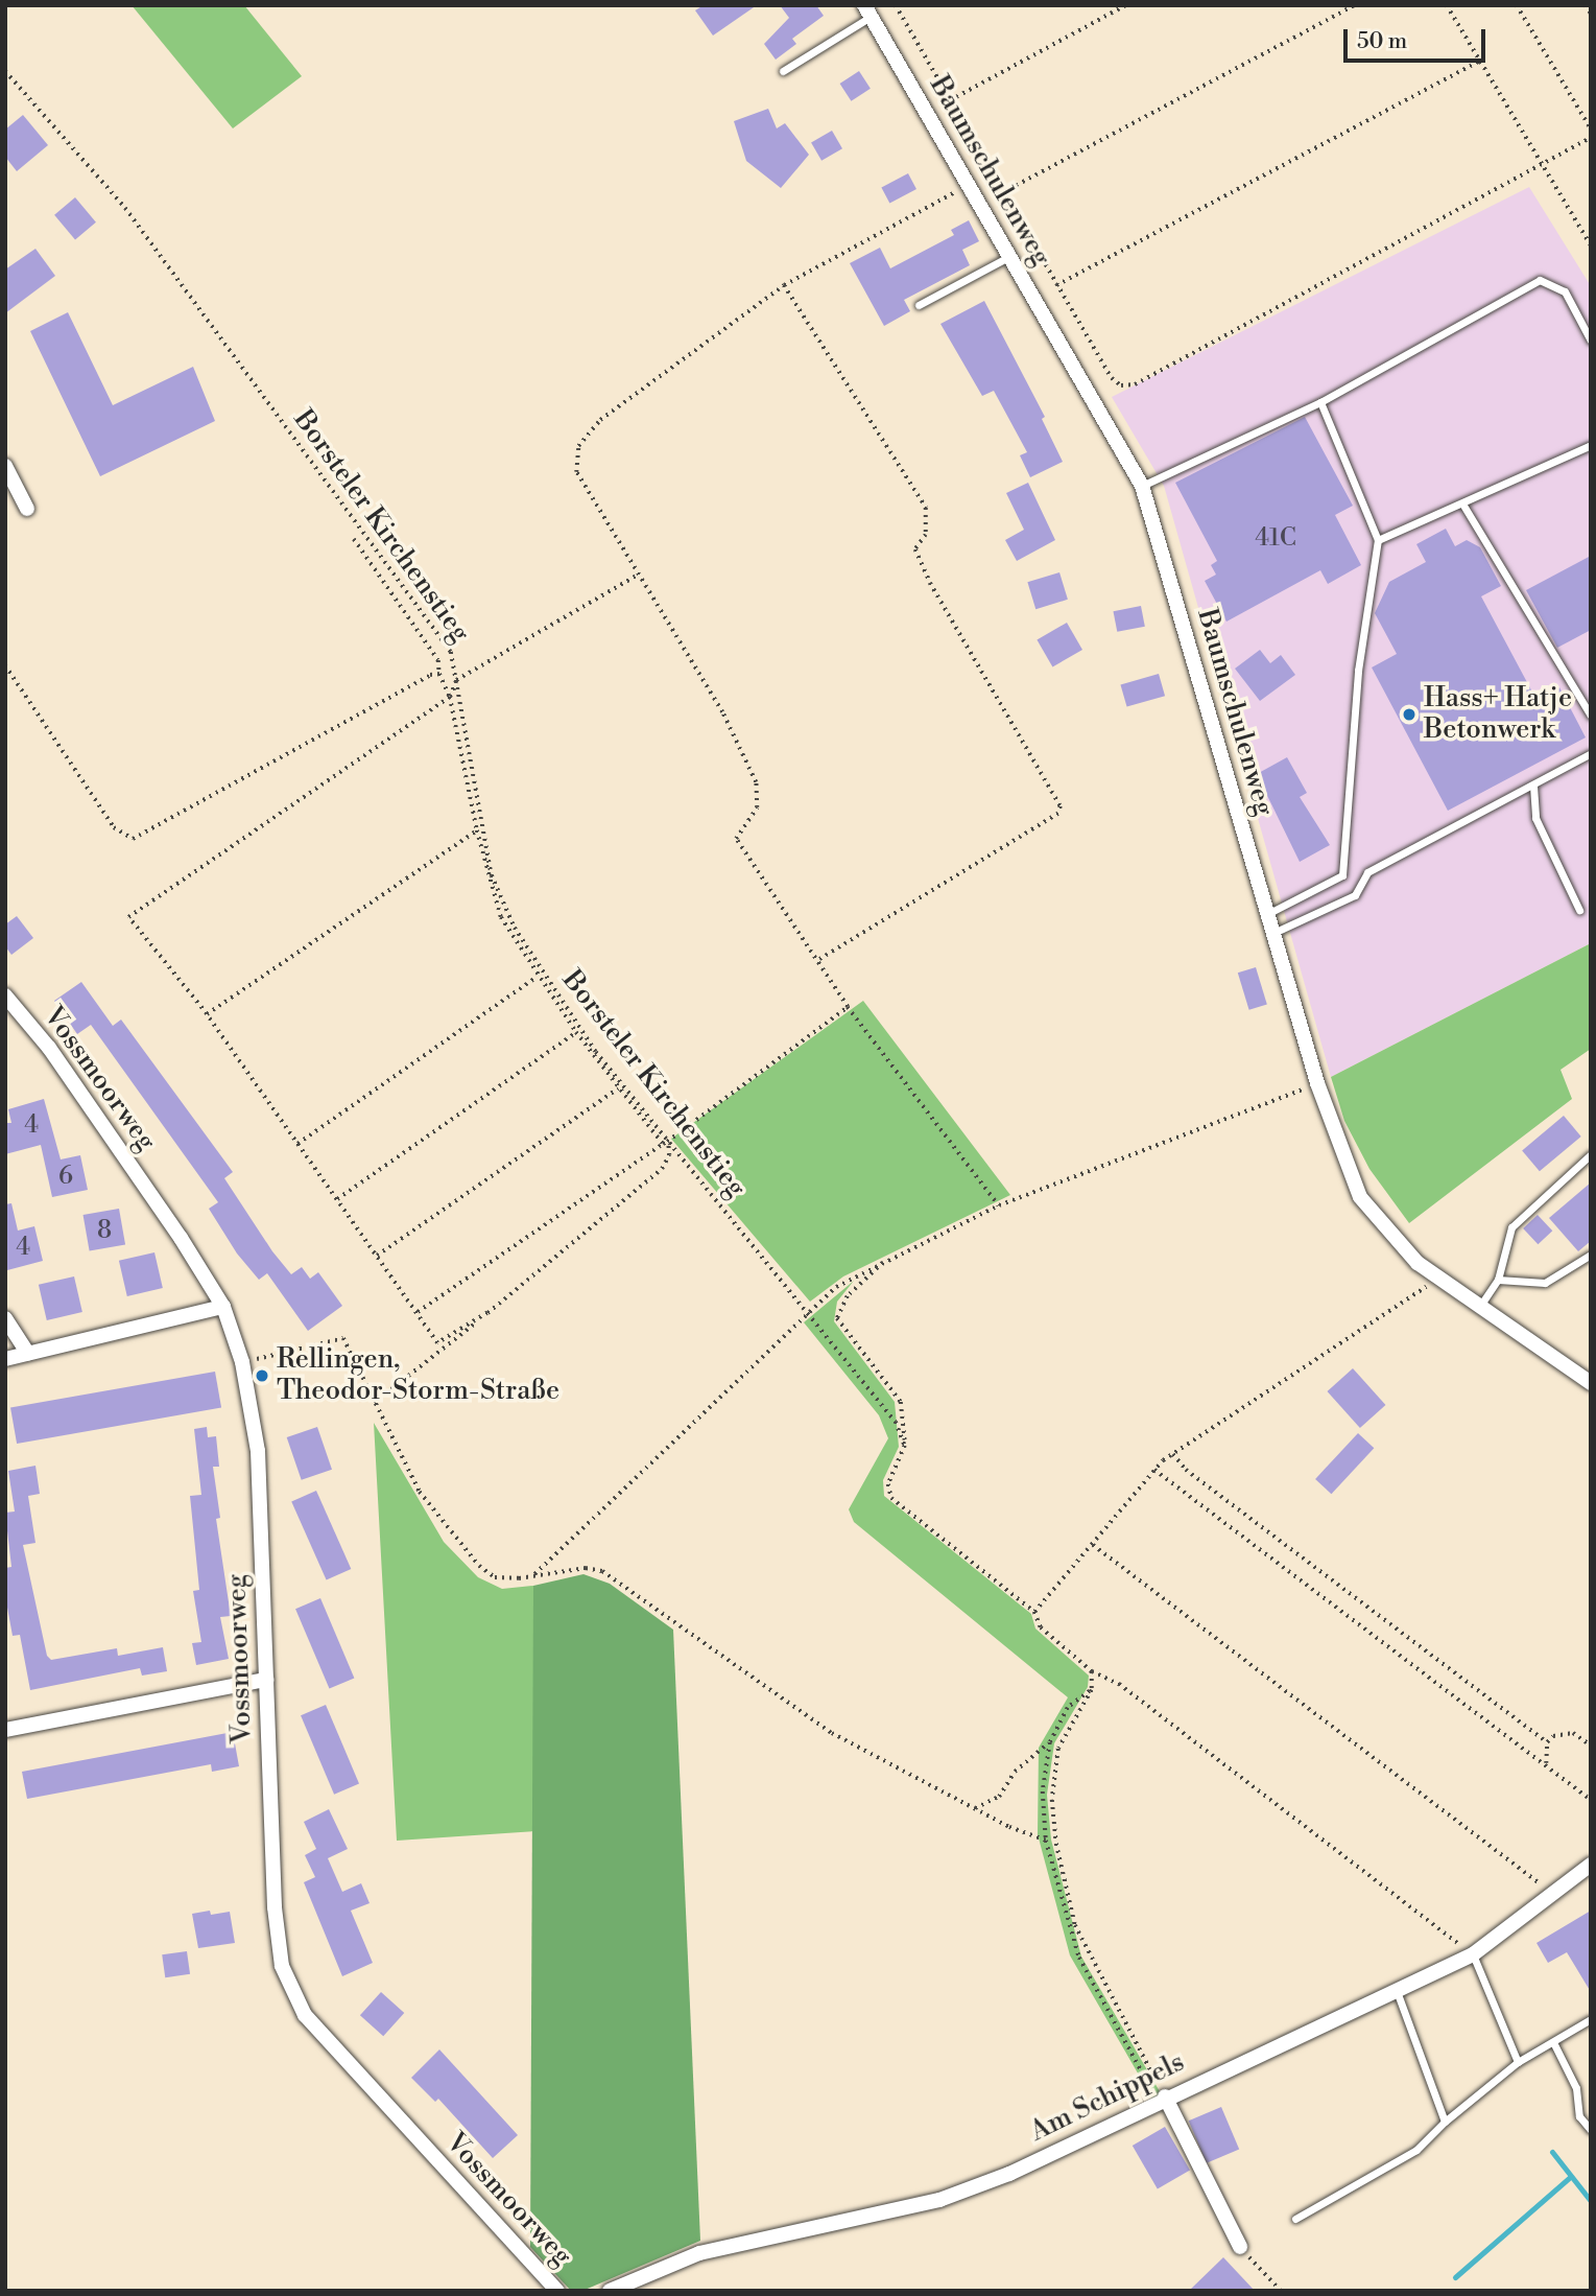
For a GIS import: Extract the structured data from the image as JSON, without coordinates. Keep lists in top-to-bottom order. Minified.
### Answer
{"streets":{"street":["Baumschulenweg","Vossmoorweg","Am Schippels"],"path":["Borsteler Kirchenstieg"]},"places":["Hass+ Hatje Betonwerk","Rellingen, Theodor-Storm-Straße"],"house_numbers":["41C","4","6","8","4"],"scale_bar":"50 m"}
